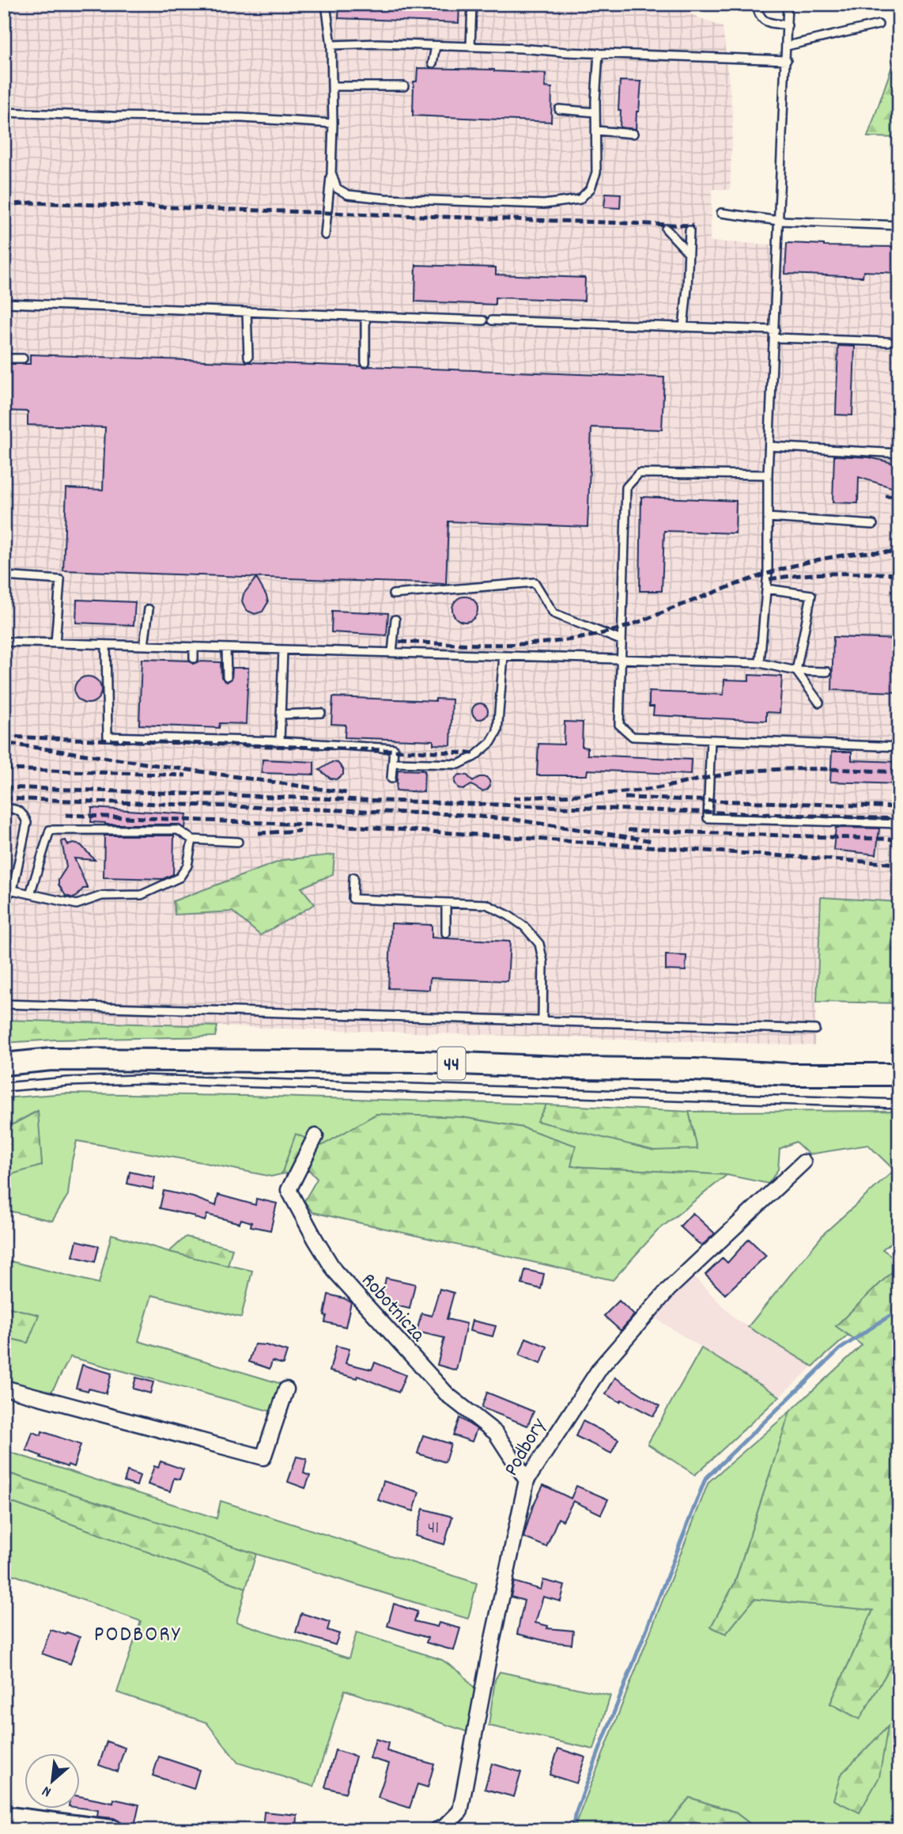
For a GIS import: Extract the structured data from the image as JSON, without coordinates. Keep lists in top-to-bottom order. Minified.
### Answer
{"streets":{"main road":["44"],"street":["Robotnicza","Podbory"]},"crossings":[["Robotnicza","Podbory"]],"districts":["PODBORY"],"house_numbers":["41"],"north":"bottom left"}
